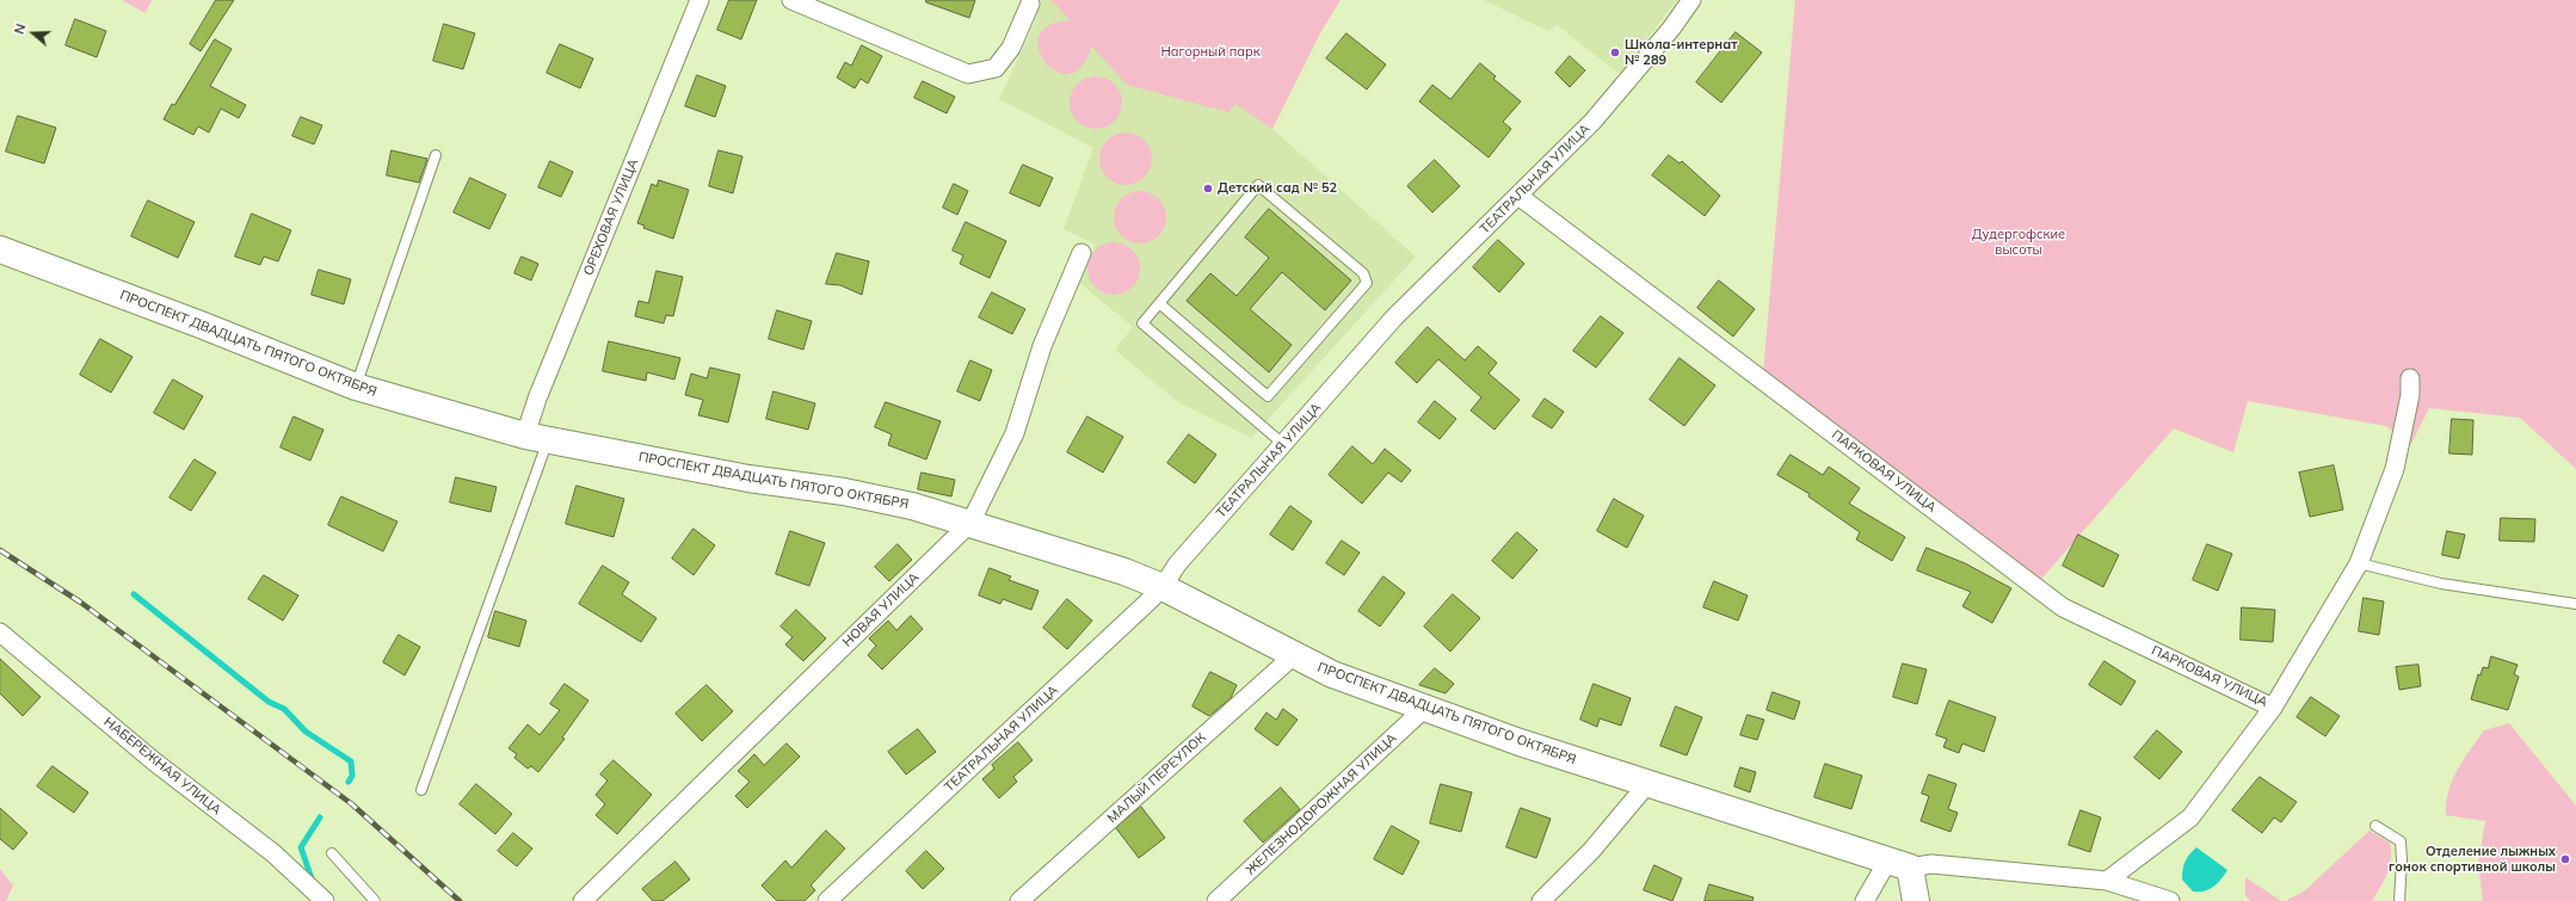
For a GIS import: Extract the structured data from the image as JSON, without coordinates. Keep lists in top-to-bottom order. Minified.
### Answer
{"streets":{"street":["ТЕАТРАЛЬНАЯ УЛИЦА","ОРЕХОВАЯ УЛИЦА","ПРОСПЕКТ ДВАДЦАТЬ ПЯТОГО ОКТЯБРЯ","ПАРКОВАЯ УЛИЦА","НОВАЯ УЛИЦА","НАБЕРЕЖНАЯ УЛИЦА","МАЛЫЙ ПЕРЕУЛОК","ЖЕЛЕЗНОДОРОЖНАЯ УЛИЦА"]},"crossings":[["ТЕАТРАЛЬНАЯ УЛИЦА","ПРОСПЕКТ ДВАДЦАТЬ ПЯТОГО ОКТЯБРЯ"],["ТЕАТРАЛЬНАЯ УЛИЦА","ПАРКОВАЯ УЛИЦА"],["ОРЕХОВАЯ УЛИЦА","ПРОСПЕКТ ДВАДЦАТЬ ПЯТОГО ОКТЯБРЯ"],["ПРОСПЕКТ ДВАДЦАТЬ ПЯТОГО ОКТЯБРЯ","НОВАЯ УЛИЦА"],["ПРОСПЕКТ ДВАДЦАТЬ ПЯТОГО ОКТЯБРЯ","МАЛЫЙ ПЕРЕУЛОК"],["ПРОСПЕКТ ДВАДЦАТЬ ПЯТОГО ОКТЯБРЯ","ЖЕЛЕЗНОДОРОЖНАЯ УЛИЦА"]],"parks":["Нагорный парк","Дудергофские высоты"],"places":["Школа-интернат № 289","Детский сад № 52","Отделение лыжных гонок спортивной школы"],"north":"left"}
